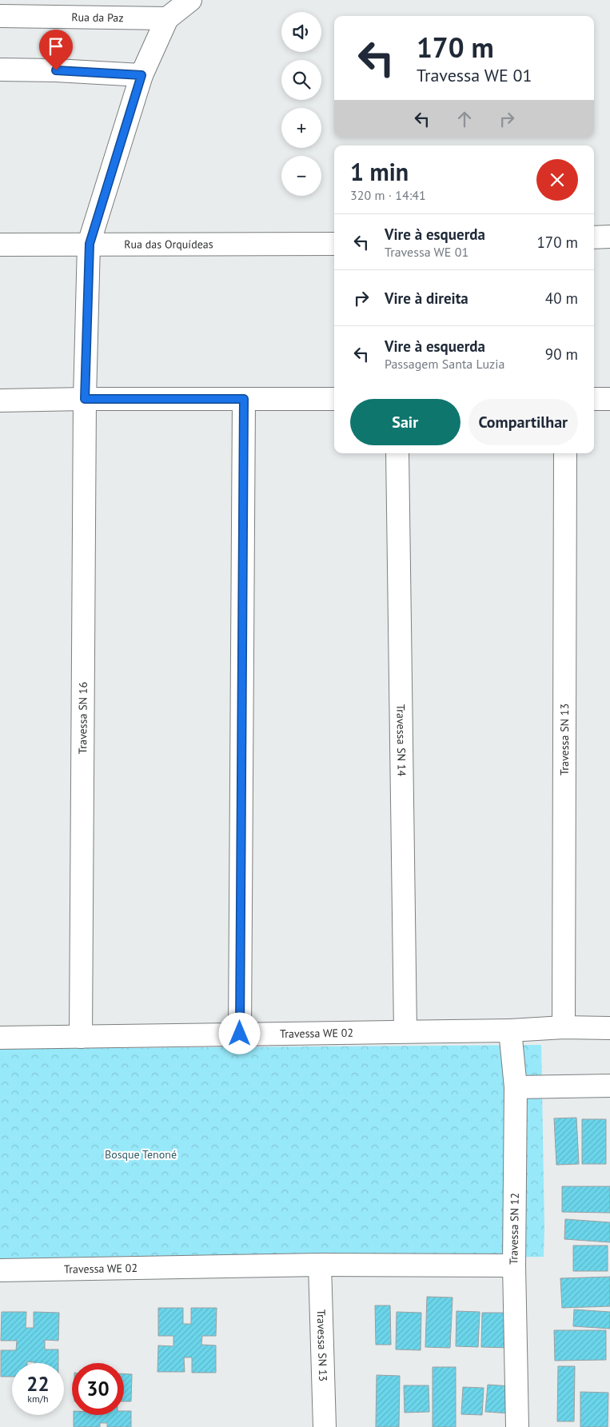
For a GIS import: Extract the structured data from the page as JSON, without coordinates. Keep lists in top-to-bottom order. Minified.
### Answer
{"streets":{"street":["Rua da Paz","Rua das Orquídeas","Travessa SN 16","Travessa SN 13","Travessa SN 14","Travessa WE 02","Travessa SN 12"]},"crossings":[["Rua da Paz","Travessa SN 16"],["Rua das Orquídeas","Travessa SN 16"],["Travessa SN 16","Travessa WE 02"],["Travessa SN 13","Travessa WE 02"],["Travessa SN 14","Travessa WE 02"],["Travessa WE 02","Travessa SN 12"]],"parks":["Bosque Tenoné"],"page":{"map_buttons":["+","−"],"turn":["170 m","Travessa WE 01"],"heading":["1 min","320 m · 14:41"],"list":[{"name":"Vire à esquerda","note":"Travessa WE 01","value":"170 m"},{"name":"Vire à direita","value":"40 m"},{"name":"Vire à esquerda","note":"Passagem Santa Luzia","value":"90 m"}],"buttons":["Sair","Compartilhar"],"speed":"22 km/h","limit":"30"}}
